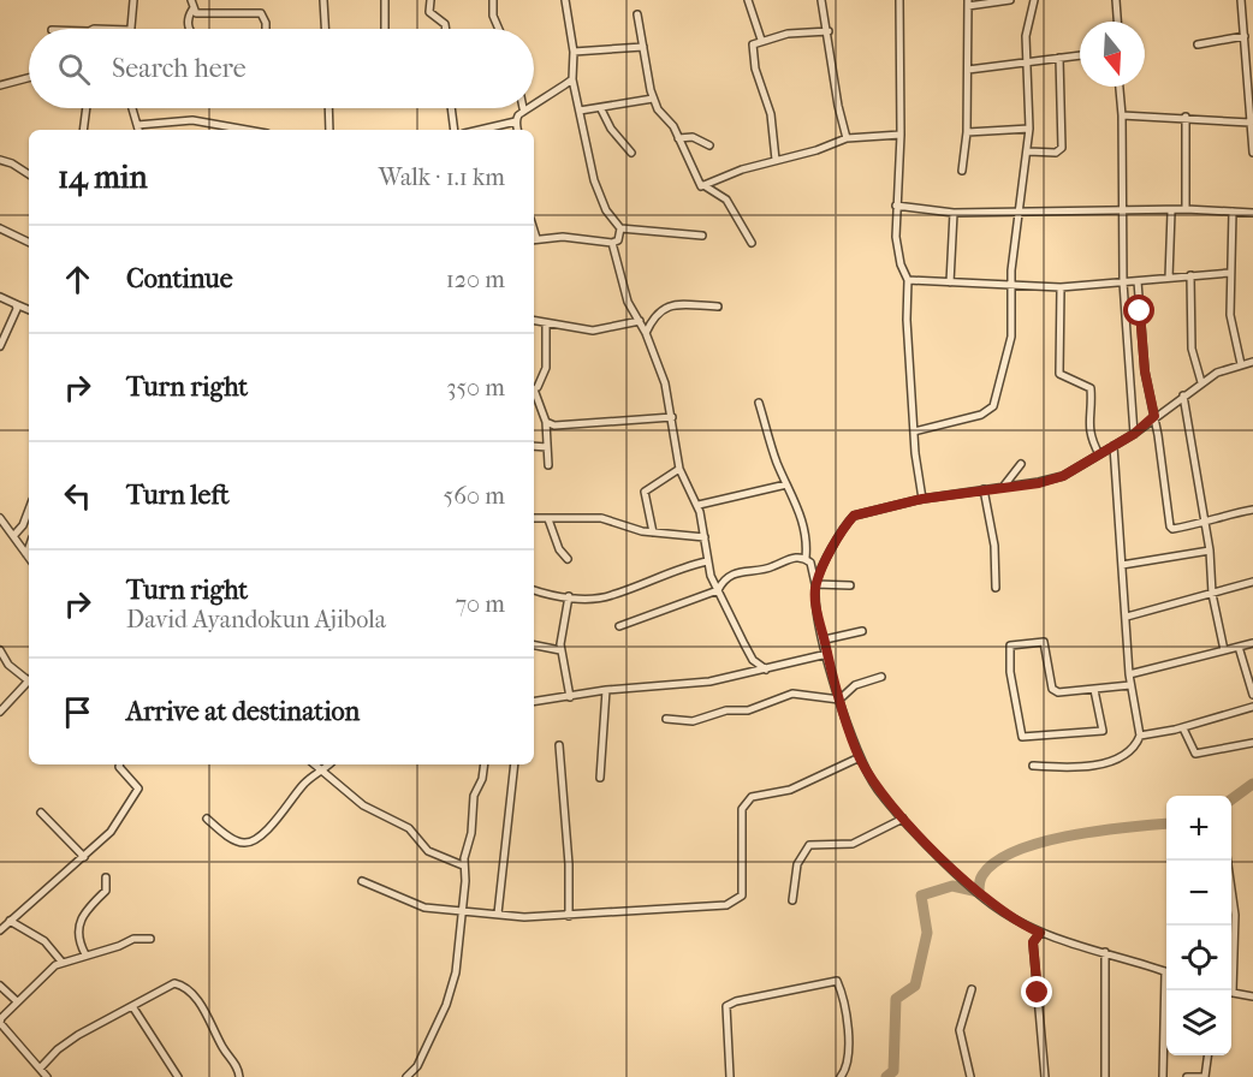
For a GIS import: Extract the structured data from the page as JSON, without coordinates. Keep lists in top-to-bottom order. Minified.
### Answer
{"north":"bottom","page":{"search":"Search here","heading":["14 min","Walk · 1.1 km"],"list":[["Continue","120 m"],["Turn right","350 m"],["Turn left","560 m"],["Turn right","David Ayandokun Ajibola","70 m"],"Arrive at destination"],"map_buttons":["+","−"]}}
